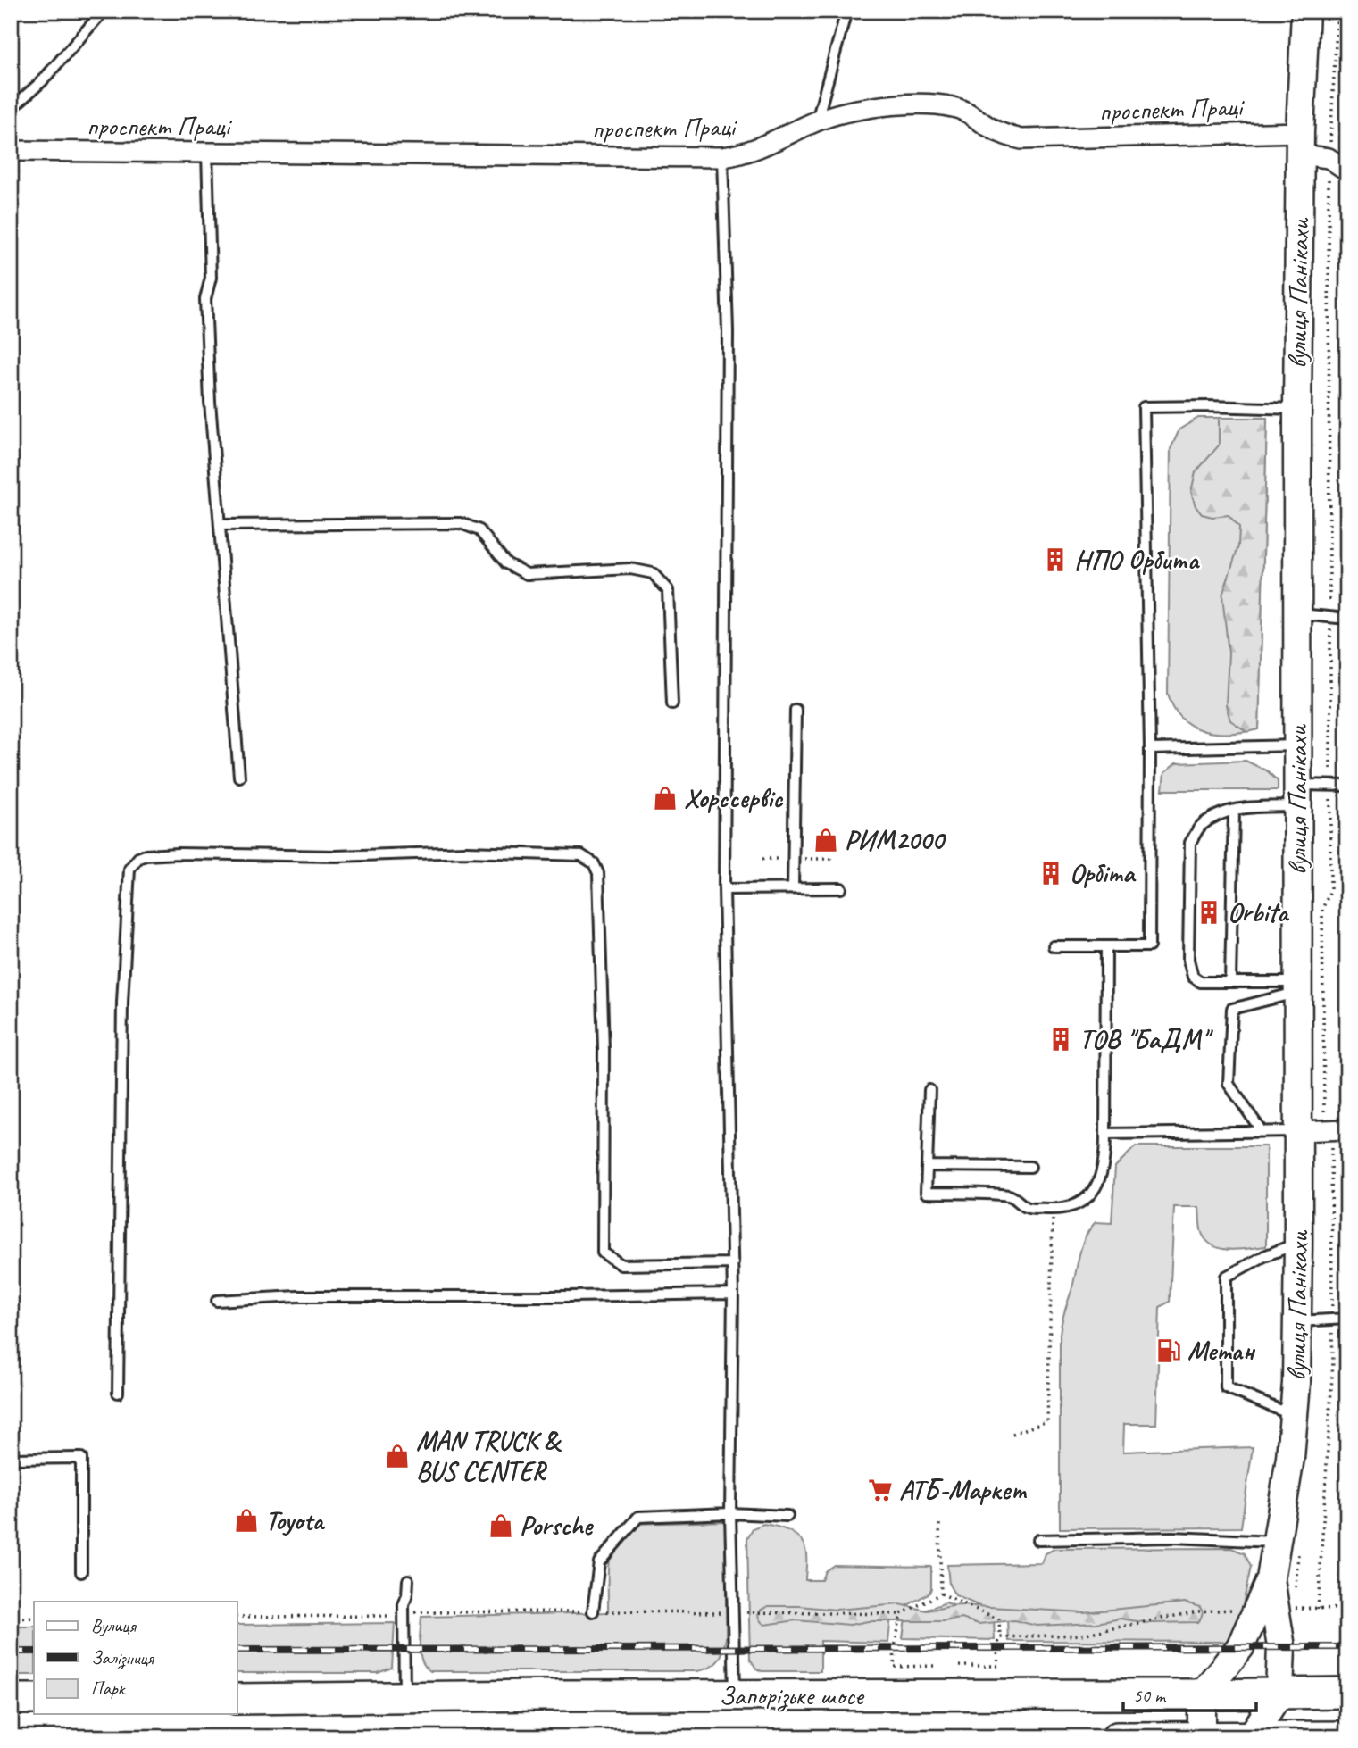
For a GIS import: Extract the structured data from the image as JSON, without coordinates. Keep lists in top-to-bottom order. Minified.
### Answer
{"streets":{"main road":["Запорізьке шосе"],"street":["проспект Праці","вулиця Панікахи"]},"crossings":[["проспект Праці","вулиця Панікахи"],["вулиця Панікахи","Запорізьке шосе"]],"places":{"building":["НПО Орбита","Орбіта","Orbita","ТОВ \"БаДМ\""],"shop":["Хорссервіс","РИМ2000","MAN TRUCK & BUS CENTER","Toyota","Porsche"],"fuel station":["Метан"],"supermarket":["АТБ-Маркет"]},"legend":["Вулиця","Залізниця","Парк"],"scale_bar":"50 m"}
